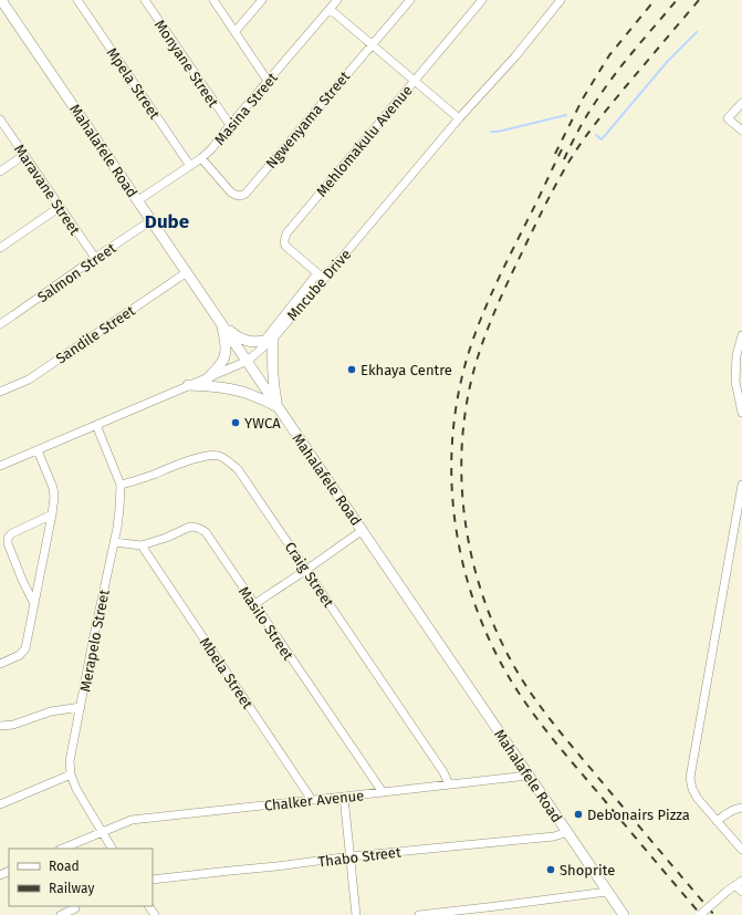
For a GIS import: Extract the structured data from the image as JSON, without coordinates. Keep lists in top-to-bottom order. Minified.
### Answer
{"streets":{"main road":["Mahalafele Road"],"street":["Monyane Street","Mpela Street","Masina Street","Ngwenyama Street","Mehlomakulu Avenue","Maravane Street","Salmon Street","Mncube Drive","Sandile Street","Craig Street","Masilo Street","Merapelo Street","Mbela Street","Chalker Avenue","Thabo Street"]},"crossings":[["Monyane Street","Masina Street"],["Mpela Street","Masina Street"],["Masina Street","Ngwenyama Street"],["Masina Street","Mahalafele Road"],["Mehlomakulu Avenue","Mncube Drive"],["Mahalafele Road","Salmon Street"],["Mahalafele Road","Mncube Drive"],["Mahalafele Road","Sandile Street"],["Mahalafele Road","Chalker Avenue"],["Mahalafele Road","Thabo Street"],["Maravane Street","Salmon Street"],["Mncube Drive","Merapelo Street"],["Craig Street","Merapelo Street"],["Craig Street","Chalker Avenue"],["Masilo Street","Merapelo Street"],["Masilo Street","Mbela Street"],["Masilo Street","Chalker Avenue"],["Merapelo Street","Chalker Avenue"],["Mbela Street","Chalker Avenue"]],"districts":["Dube"],"places":["Ekhaya Centre","YWCA","Debonairs Pizza","Shoprite"],"legend":["Road","Railway"]}
